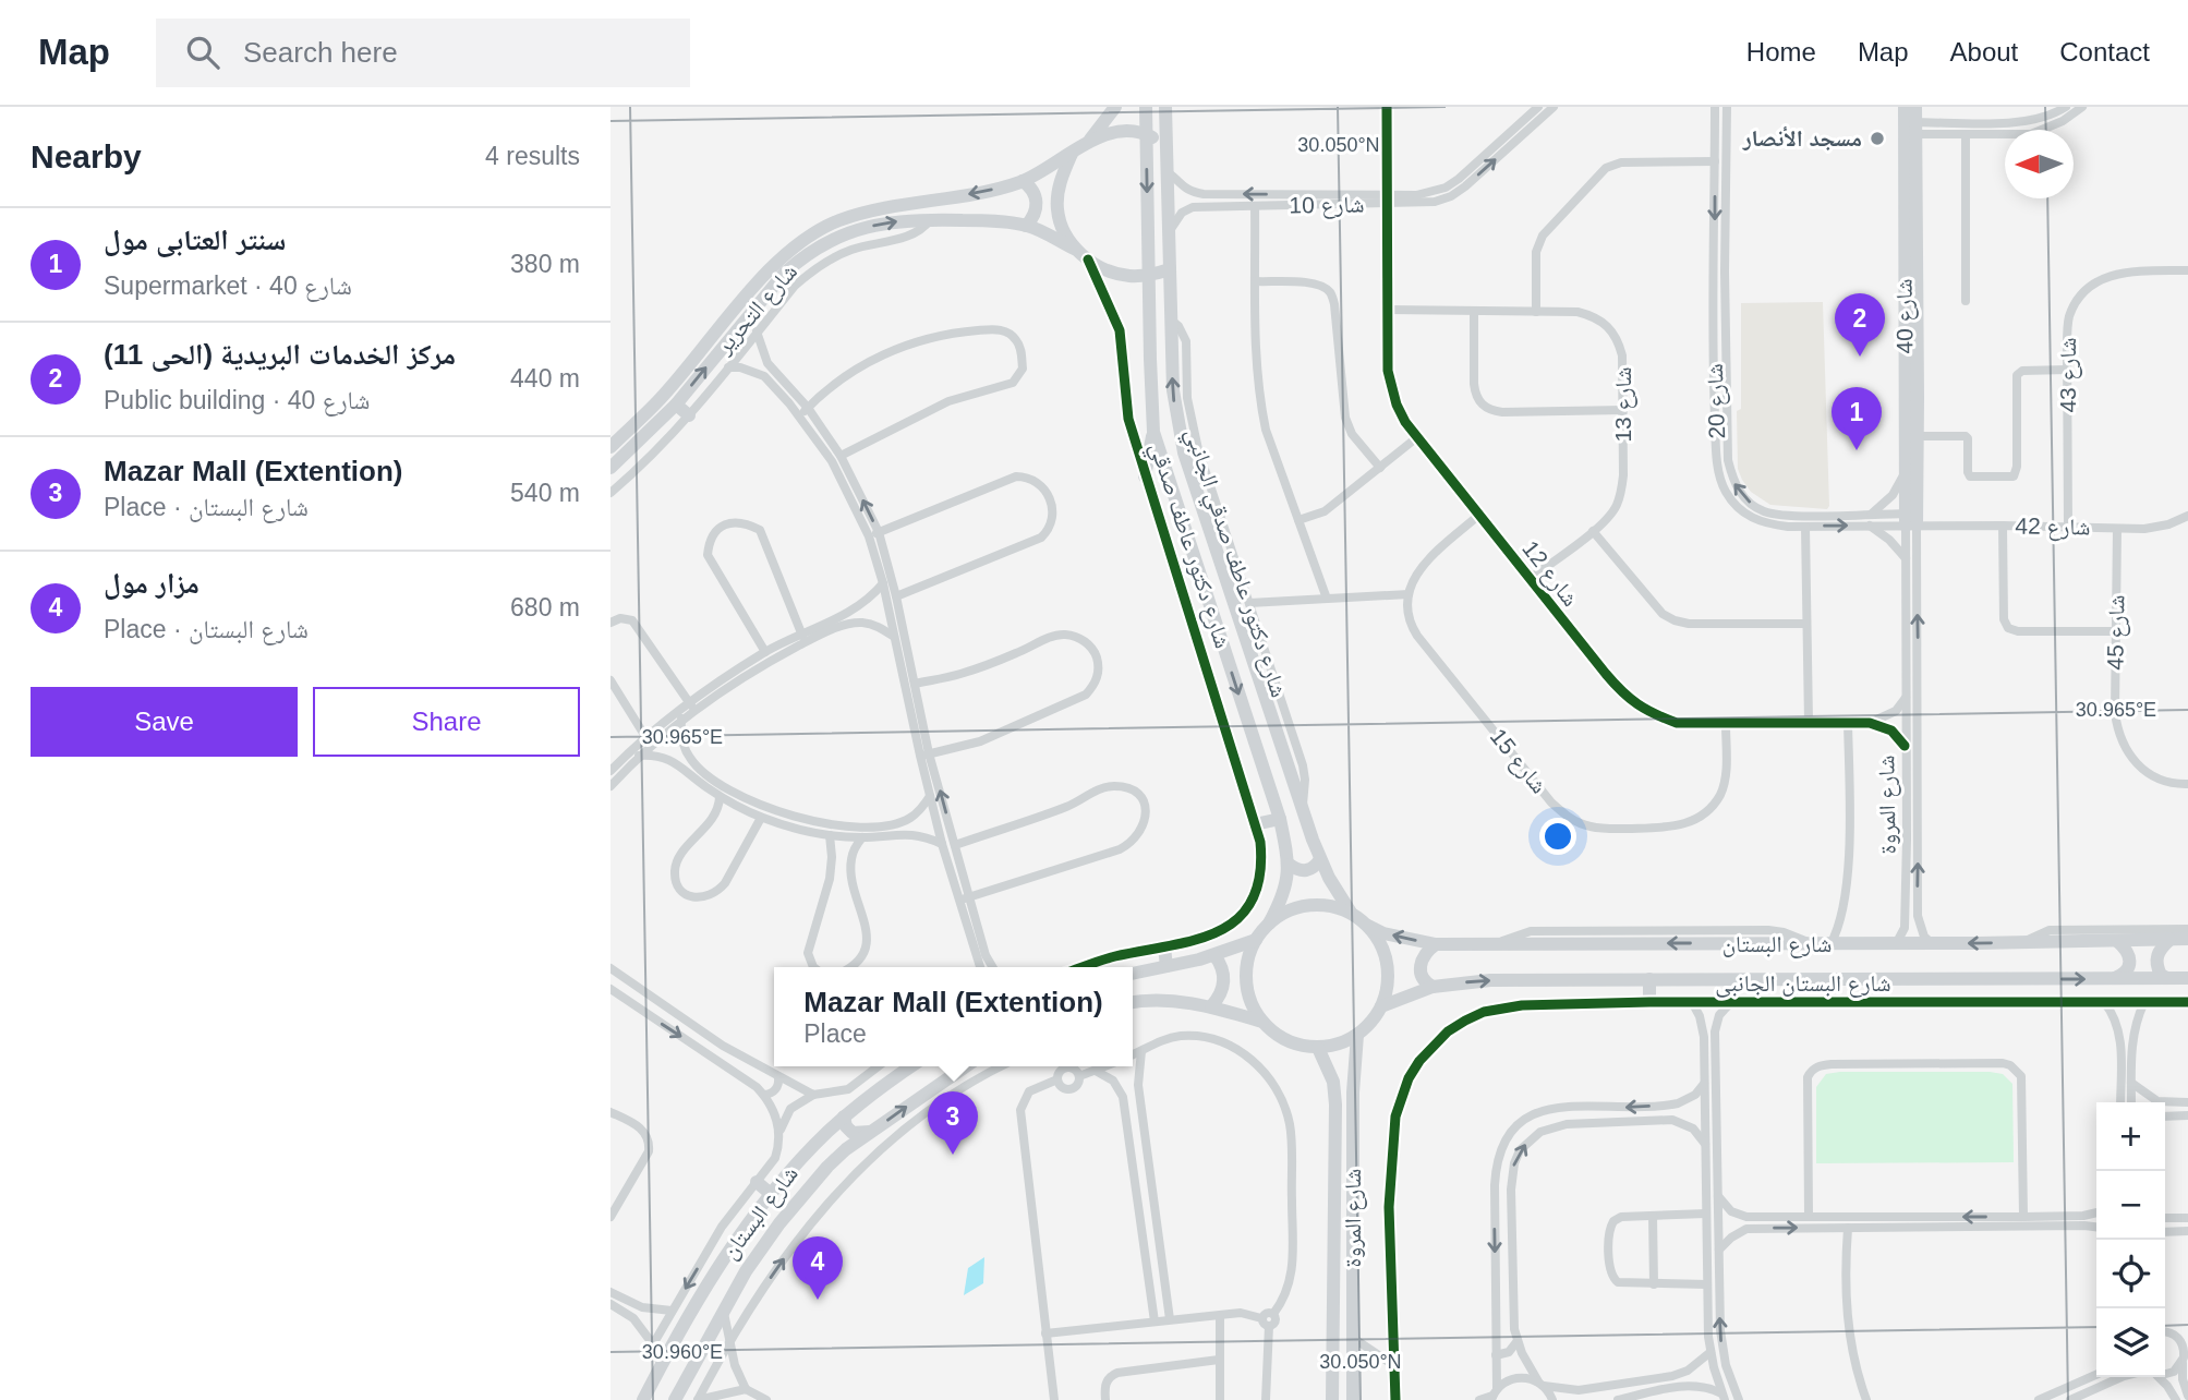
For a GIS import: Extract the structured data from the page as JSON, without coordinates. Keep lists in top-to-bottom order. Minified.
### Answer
{"streets":{"street":["شارع 10","شارع التحرير","شارع 40","شارع 43","شارع 20","شارع 13","شارع 42","شارع دكتور عاطف صدقي","شارع دكتور عاطف صدقي الجانبي","شارع 12","شارع 45","شارع 15","شارع المروة","شارع البستان","شارع البستان الجانبى"]},"crossings":[["شارع 10","شارع دكتور عاطف صدقي"],["شارع 10","شارع 12"],["شارع التحرير","شارع دكتور عاطف صدقي"],["شارع 40","شارع 20"],["شارع 40","شارع 42"],["شارع 40","شارع المروة"],["شارع 43","شارع 42"],["شارع 20","شارع 42"],["شارع 20","شارع المروة"],["شارع 13","شارع 12"],["شارع 42","شارع 45"],["شارع 42","شارع المروة"],["شارع دكتور عاطف صدقي","شارع دكتور عاطف صدقي الجانبي"],["شارع دكتور عاطف صدقي","شارع المروة"],["شارع دكتور عاطف صدقي","شارع البستان"],["شارع 12","شارع 15"],["شارع المروة","شارع البستان"]],"places":["مسجد الأنصار"],"north":"left","page":{"header":"Map","search":"Search here","nav":["Home","Map","About","Contact"],"heading":["Nearby","4 results"],"list":[{"mark":"1","name":"سنتر العتابى مول","note":"Supermarket · شارع 40","value":"380 m"},{"mark":"2","name":"مركز الخدمات البريدية (الحى 11)","note":"Public building · شارع 40","value":"440 m"},{"mark":"3","name":"Mazar Mall (Extention)","note":"Place · شارع البستان","value":"540 m"},{"mark":"4","name":"مزار مول","note":"Place · شارع البستان","value":"680 m"}],"pins":["2","1","3","4"],"buttons":["Save","Share"],"popup":["Mazar Mall (Extention)","Place"],"map_buttons":["+","−"]},"coordinates":["30.050°N","30.965°E","30.960°E"]}
